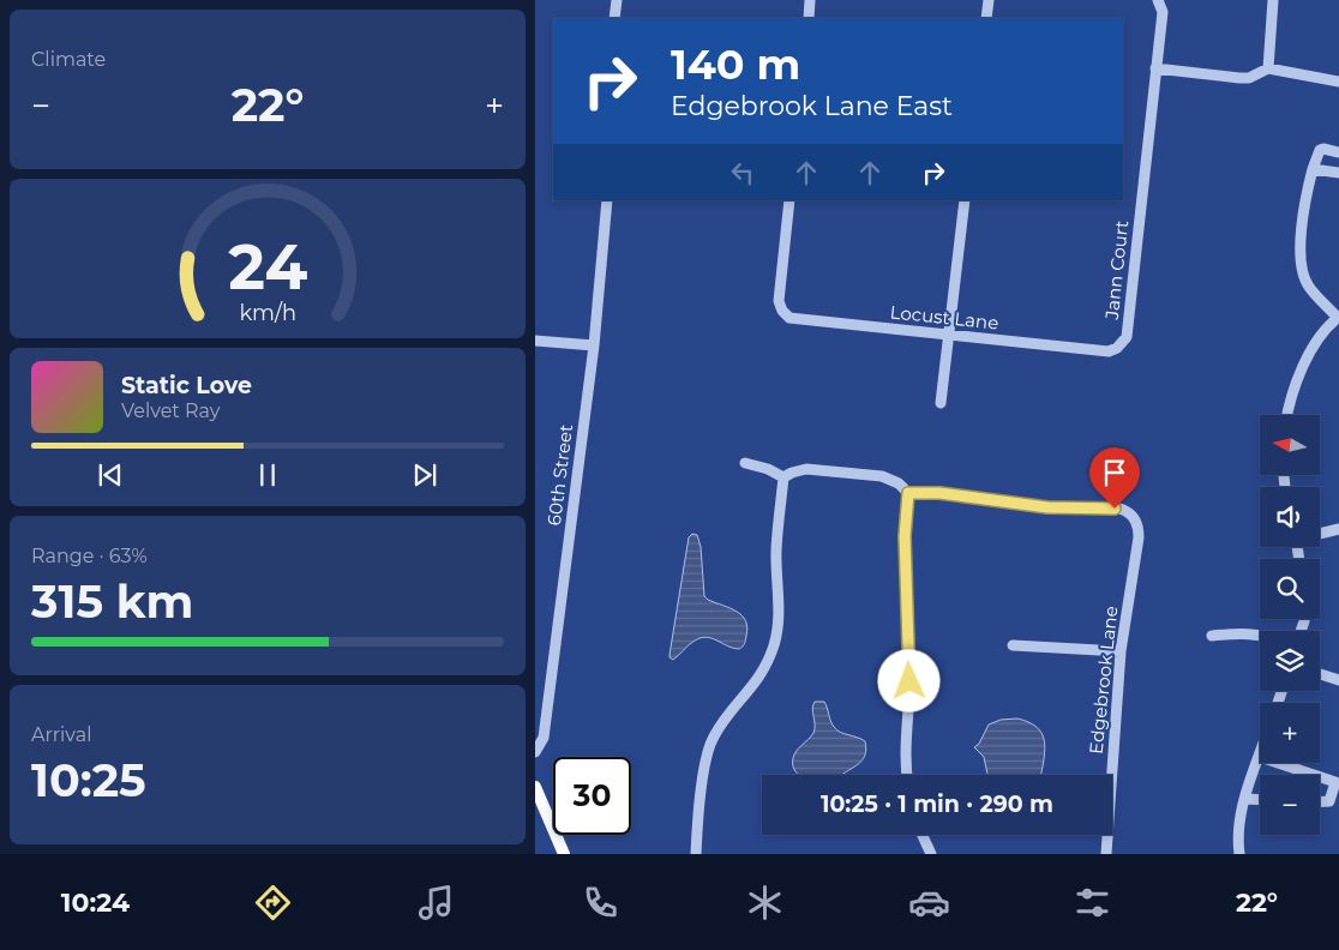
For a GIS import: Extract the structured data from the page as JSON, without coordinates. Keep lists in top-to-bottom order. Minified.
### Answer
{"streets":{"street":["Jann Court","Locust Lane","60th Street","Edgebrook Lane"]},"crossings":[["Jann Court","Locust Lane"]],"north":"left","page":{"tile":["Climate",["Range · 63%","315 km"],["Arrival","10:25"]],"turn":["140 m","Edgebrook Lane East"],"heat":["−","22°","+"],"song":["Static Love","Velvet Ray"],"map_buttons":["+","−"],"limit":"30","trip":"10:25 · 1 min · 290 m","tabs":["10:24","22°"],"gauge":["24","km/h"]}}
